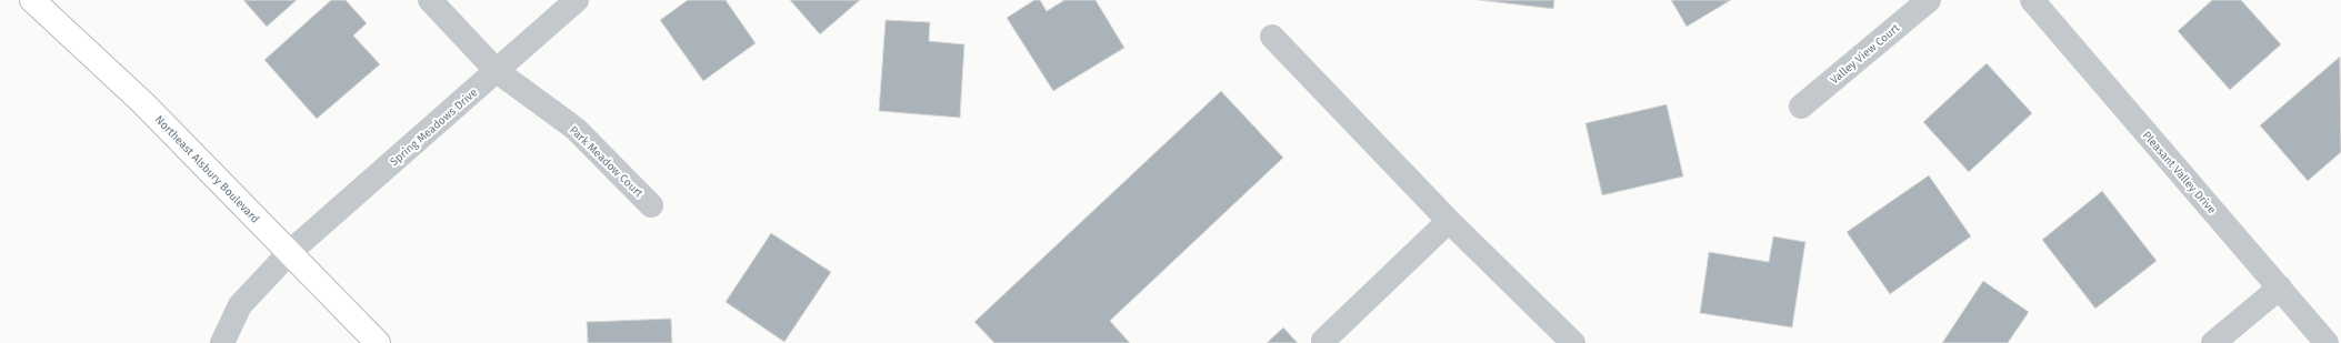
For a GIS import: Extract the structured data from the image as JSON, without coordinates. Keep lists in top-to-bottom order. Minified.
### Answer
{"streets":{"main road":["Northeast Alsbury Boulevard"],"street":["Valley View Court","Spring Meadows Drive","Park Meadow Court","Pleasant Valley Drive"]},"crossings":[["Spring Meadows Drive","Park Meadow Court"],["Spring Meadows Drive","Northeast Alsbury Boulevard"]]}
